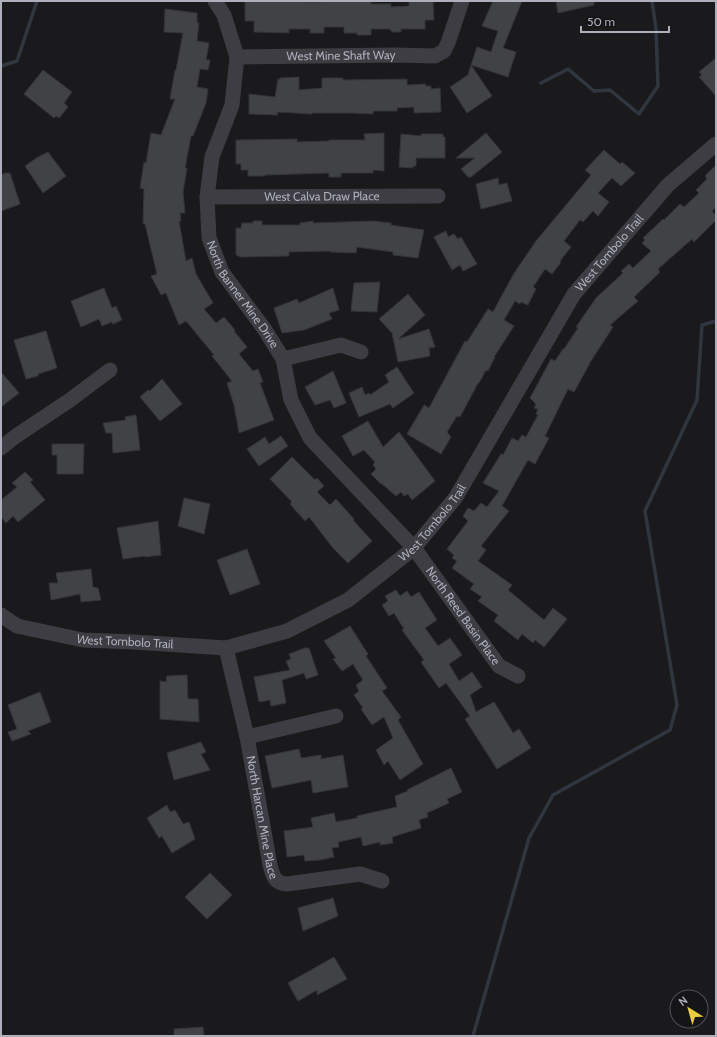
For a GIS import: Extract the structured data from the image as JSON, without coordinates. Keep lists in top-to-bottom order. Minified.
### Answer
{"streets":{"street":["West Mine Shaft Way","West Calva Draw Place","West Tombolo Trail","North Banner Mine Drive","North Reed Basin Place","North Harcan Mine Place"]},"crossings":[["West Mine Shaft Way","North Banner Mine Drive"],["West Calva Draw Place","North Banner Mine Drive"],["West Tombolo Trail","North Banner Mine Drive"],["West Tombolo Trail","North Reed Basin Place"],["West Tombolo Trail","North Harcan Mine Place"],["North Banner Mine Drive","North Reed Basin Place"]],"scale_bar":"50 m","north":"top left"}
